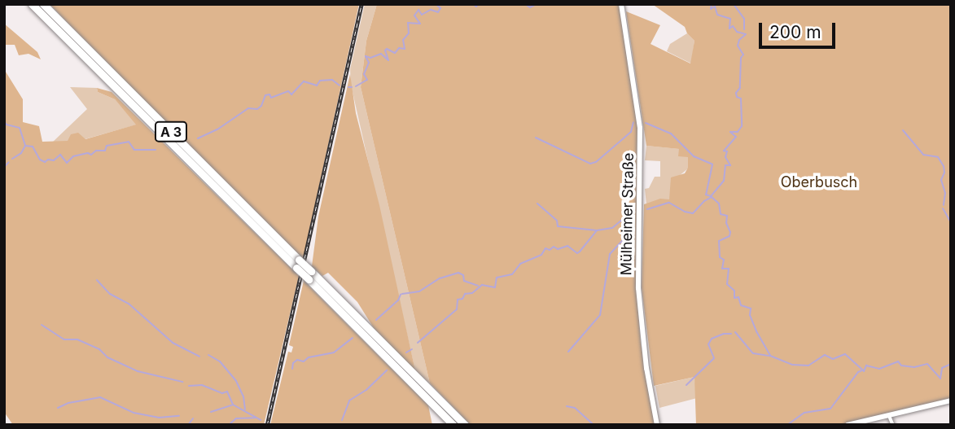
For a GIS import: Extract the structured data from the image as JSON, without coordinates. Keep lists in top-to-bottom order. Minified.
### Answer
{"streets":{"highway":["A 3"],"main road":["Mülheimer Straße"]},"parks":["Oberbusch"],"scale_bar":"200 m"}
